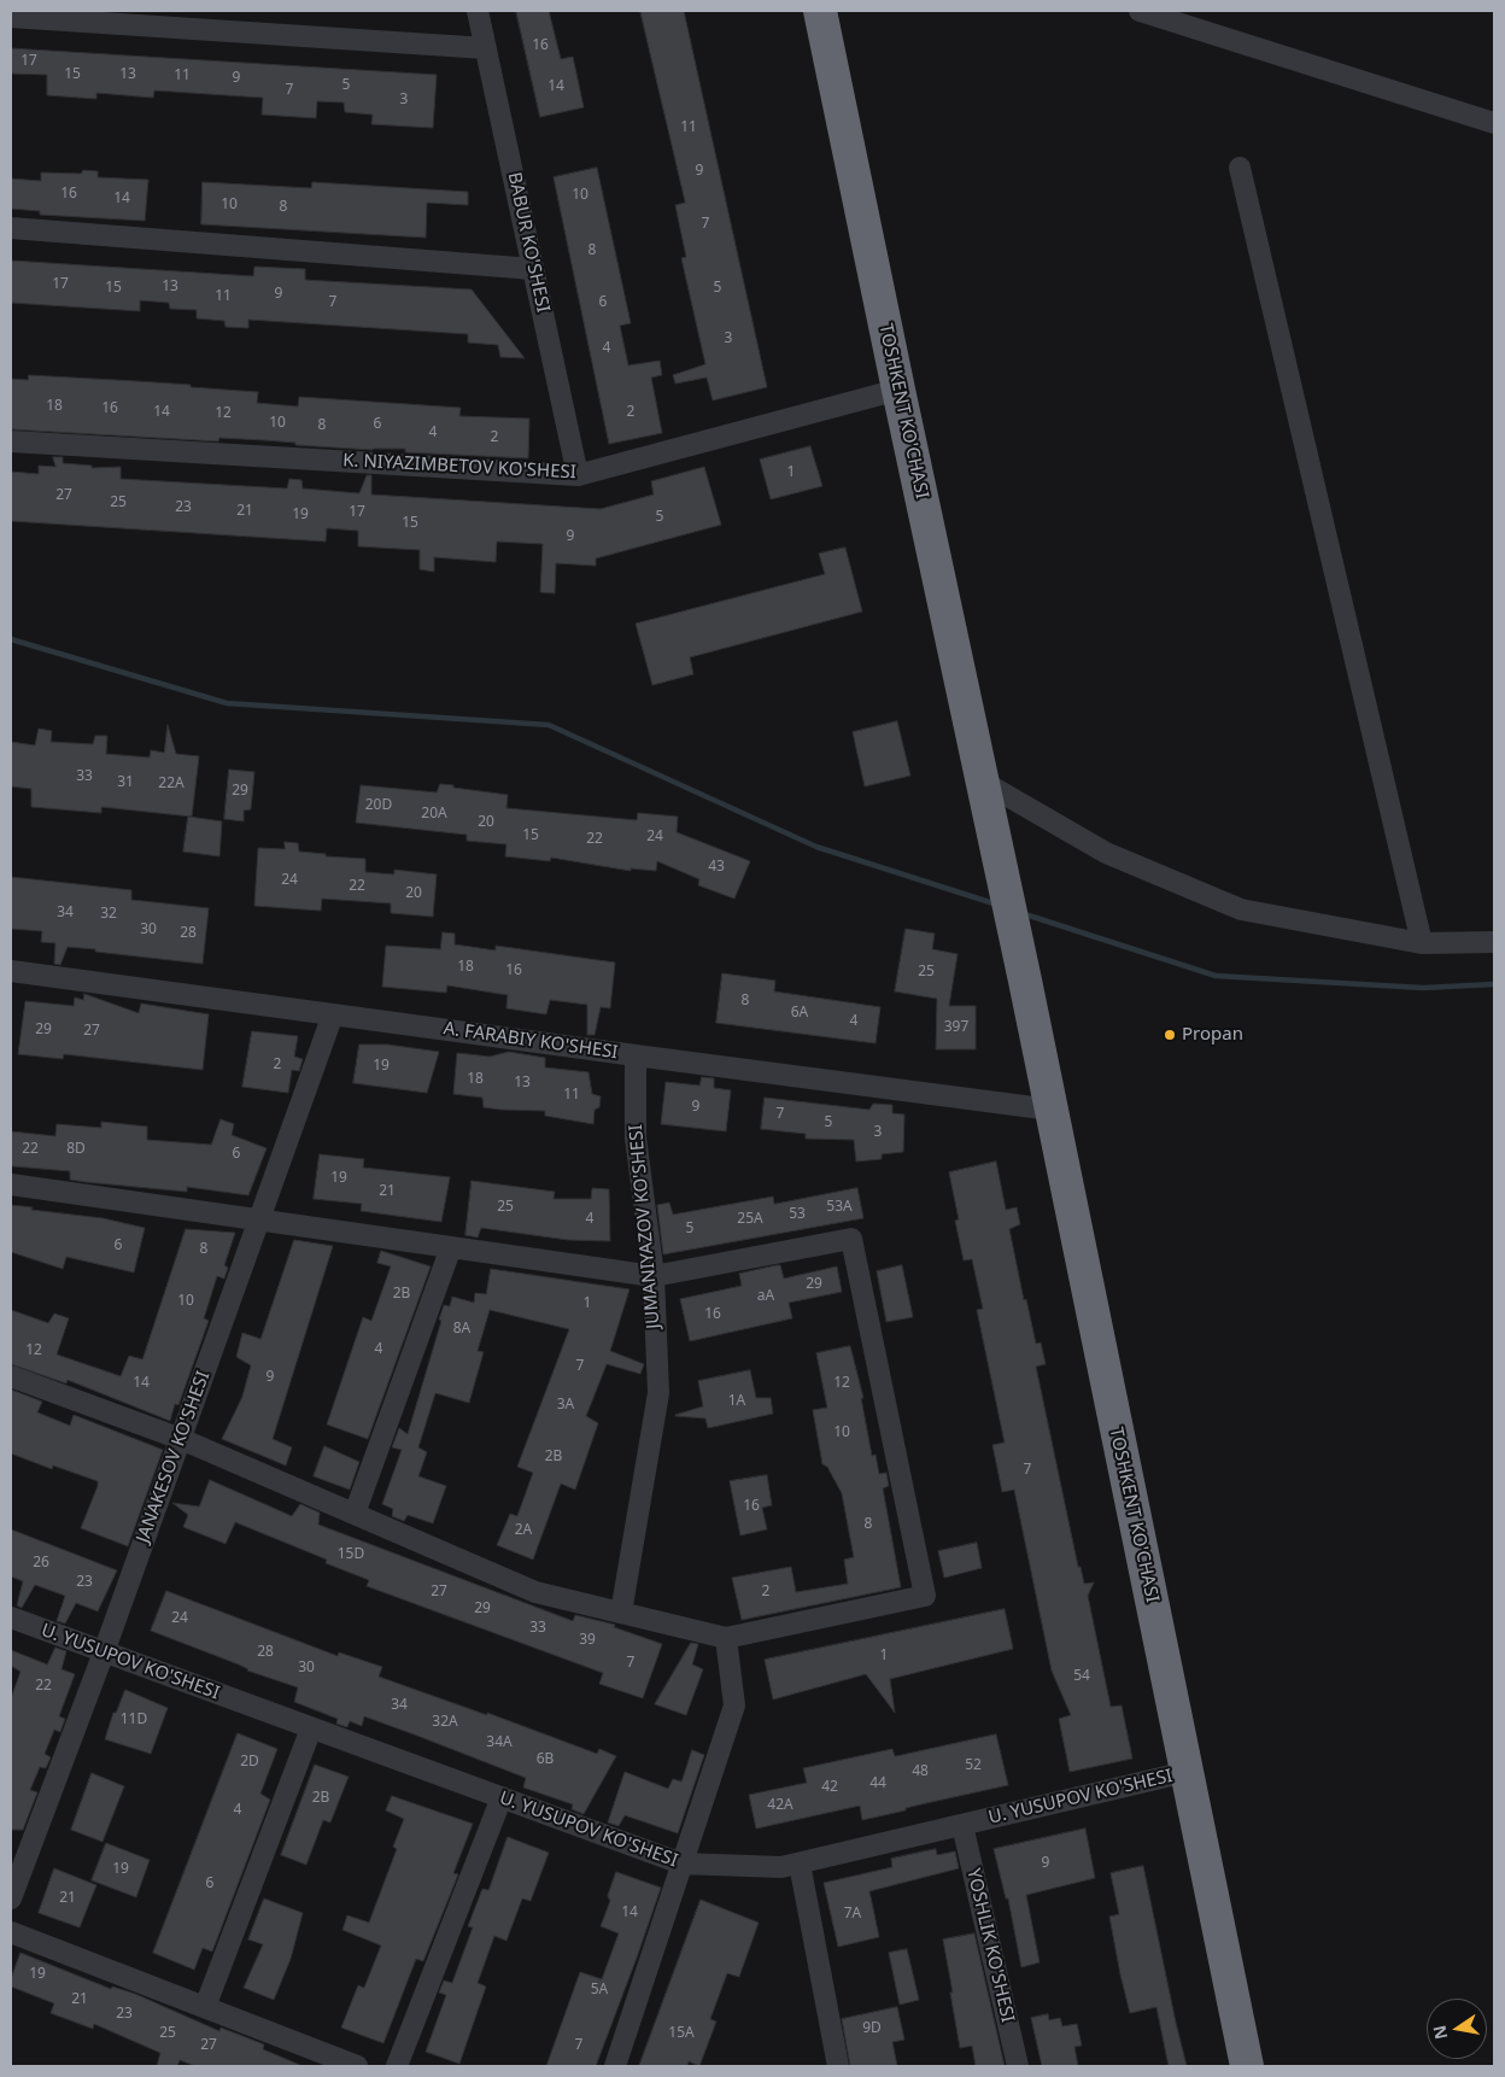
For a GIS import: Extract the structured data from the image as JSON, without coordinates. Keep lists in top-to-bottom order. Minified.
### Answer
{"streets":{"highway":["TOSHKENT KO'CHASI"],"street":["BABUR KO'SHESI","K. NIYAZIMBETOV KO'SHESI","A. FARABIY KO'SHESI","JUMANIYAZOV KO'SHESI","JANAKESOV KO'SHESI","U. YUSUPOV KO'SHESI","YOSHLIK KO'SHESI"]},"crossings":[["BABUR KO'SHESI","K. NIYAZIMBETOV KO'SHESI"],["TOSHKENT KO'CHASI","K. NIYAZIMBETOV KO'SHESI"],["TOSHKENT KO'CHASI","A. FARABIY KO'SHESI"],["TOSHKENT KO'CHASI","U. YUSUPOV KO'SHESI"],["A. FARABIY KO'SHESI","JUMANIYAZOV KO'SHESI"],["A. FARABIY KO'SHESI","JANAKESOV KO'SHESI"],["JANAKESOV KO'SHESI","U. YUSUPOV KO'SHESI"],["U. YUSUPOV KO'SHESI","YOSHLIK KO'SHESI"]],"places":["Propan"],"house_numbers":["16","17","15","13","11","9","5","14","7","3","11","9","16","10","14","10","8","7","8","17","13","15","5","9","11","7","6","3","4","18","16","14","2","12","10","6","8","4","2","1","27","25","23","21","17","19","5","15","9","33","31","22A","29","20D","20A","20","15","24","22","43","24","22","20","34","32","30","28","18","16","25","8","6A","4","397","29","27","2","19","18","13","11","9","7","5","3","22","8D","6","19","21","25","53A","53","4","25A","5","6","8","29","2B","aA","10","1","16","8A","4","12","7","9","14","12","1A","3A","10","2B","7","16","8","2A","15D","26","23","27","2","29","24","33","39","28","1","7","30","54","22","34","11D","32A","34A","6B","2D","52","48","44","42","2B","42A","4","9","19","6","21","14","7A","19","5A","21","23","9D","25","15A","27","7"],"north":"left"}
